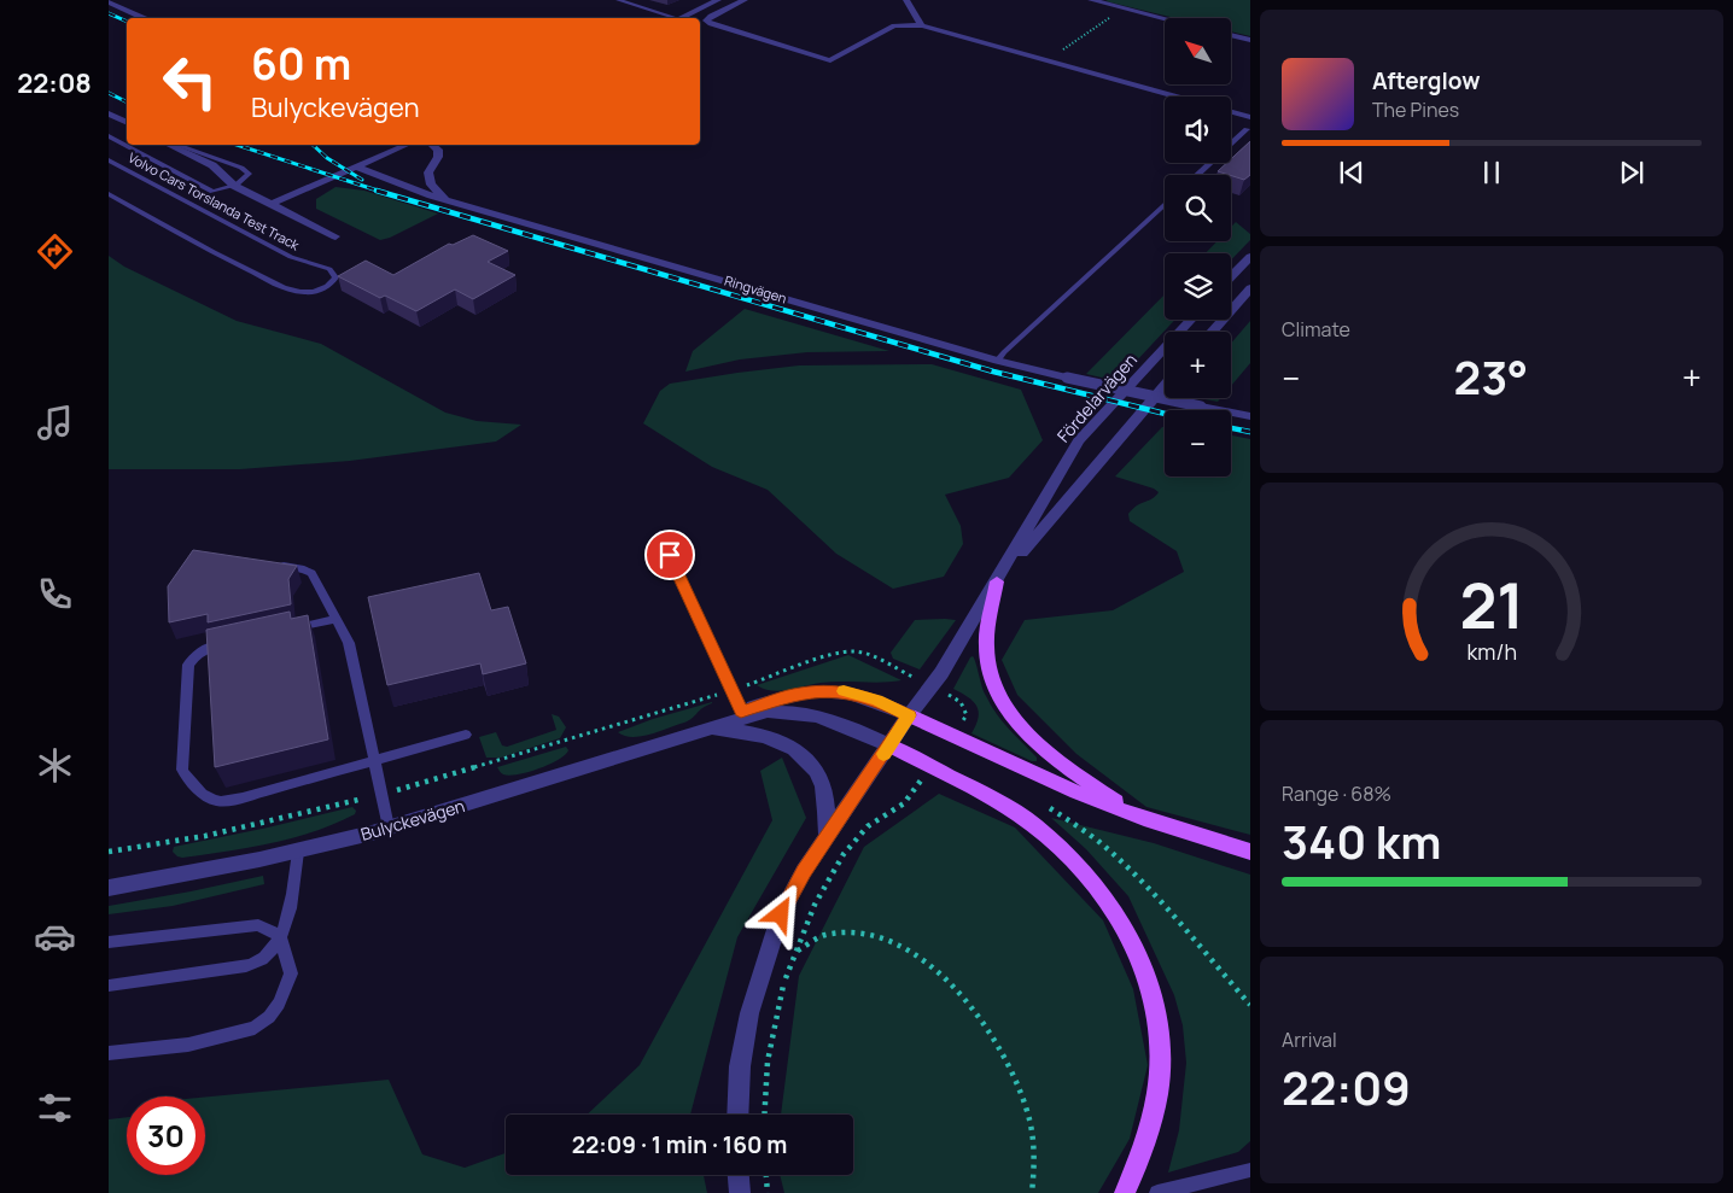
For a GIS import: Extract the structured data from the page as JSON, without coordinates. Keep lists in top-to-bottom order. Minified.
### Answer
{"streets":{"street":["Ringvägen","Fördelarvägen","Bulyckevägen"],"lane":["Volvo Cars Torslanda Test Track"]},"crossings":[["Fördelarvägen","Bulyckevägen"]],"north":"top left","page":{"tabs":"22:08","map_buttons":["+","−"],"turn":["60 m","Bulyckevägen"],"song":["Afterglow","The Pines"],"tile":["Climate",["Range · 68%","340 km"],["Arrival","22:09"]],"heat":["−","23°","+"],"limit":"30","trip":"22:09 · 1 min · 160 m","gauge":["21","km/h"]}}
